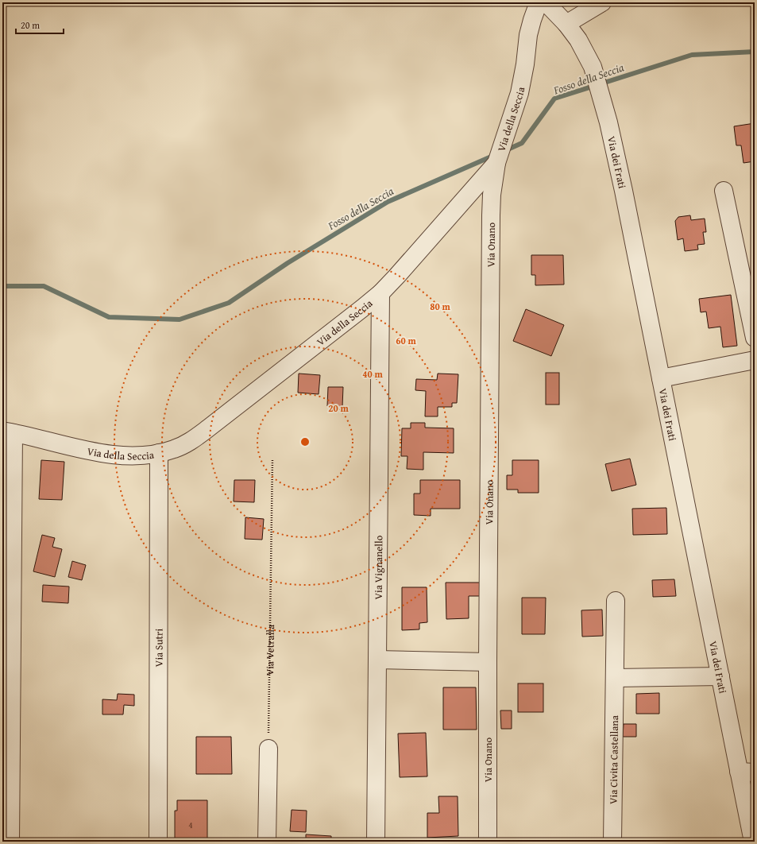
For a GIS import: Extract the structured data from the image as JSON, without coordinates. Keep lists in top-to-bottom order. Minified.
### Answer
{"streets":{"street":["Via della Seccia","Via dei Frati","Via Onano","Via Vignanello","Via Sutri","Via Civita Castellana"],"path":["Via Vetralla"]},"crossings":[["Via della Seccia","Via Onano"],["Via della Seccia","Via Vignanello"],["Via della Seccia","Via Sutri"]],"water":["Fosso della Seccia"],"house_numbers":["4"],"scale_bar":"20 m","rings":["80 m","60 m","40 m","20 m"]}
